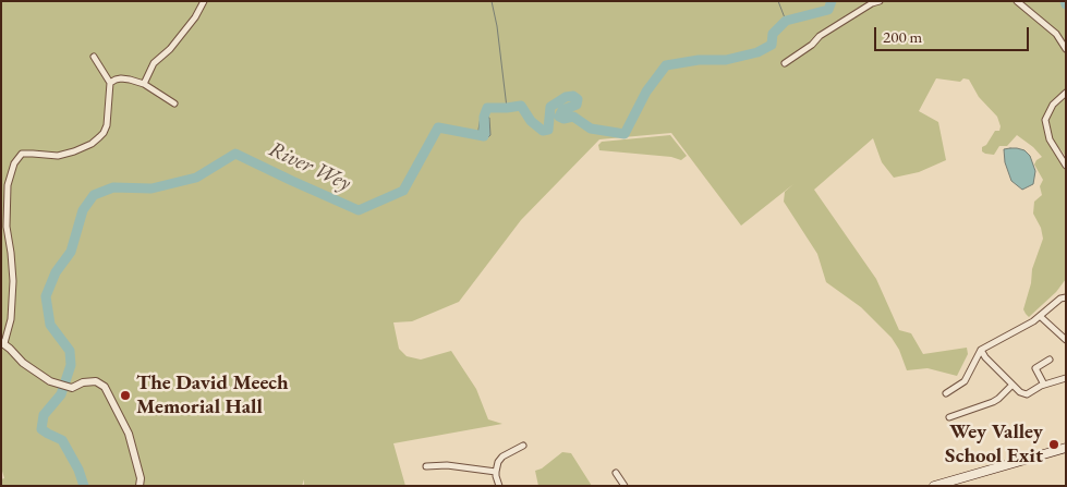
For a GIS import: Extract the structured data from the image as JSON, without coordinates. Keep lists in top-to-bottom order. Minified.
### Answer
{"water":["River Wey"],"places":["The David Meech Memorial Hall","Wey Valley School Exit"],"scale_bar":"200 m"}
